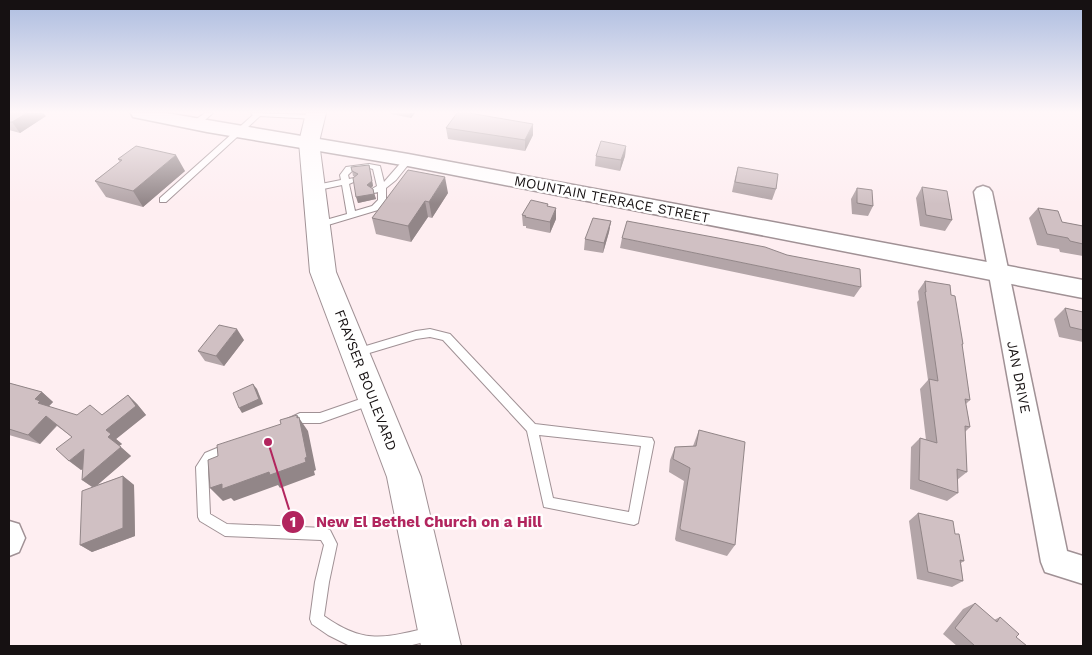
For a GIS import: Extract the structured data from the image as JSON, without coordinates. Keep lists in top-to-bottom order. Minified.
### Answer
{"streets":{"main road":["FRAYSER BOULEVARD"],"street":["MOUNTAIN TERRACE STREET","JAN DRIVE"]},"crossings":[["MOUNTAIN TERRACE STREET","JAN DRIVE"]],"places":["New El Bethel Church on a Hill"]}
